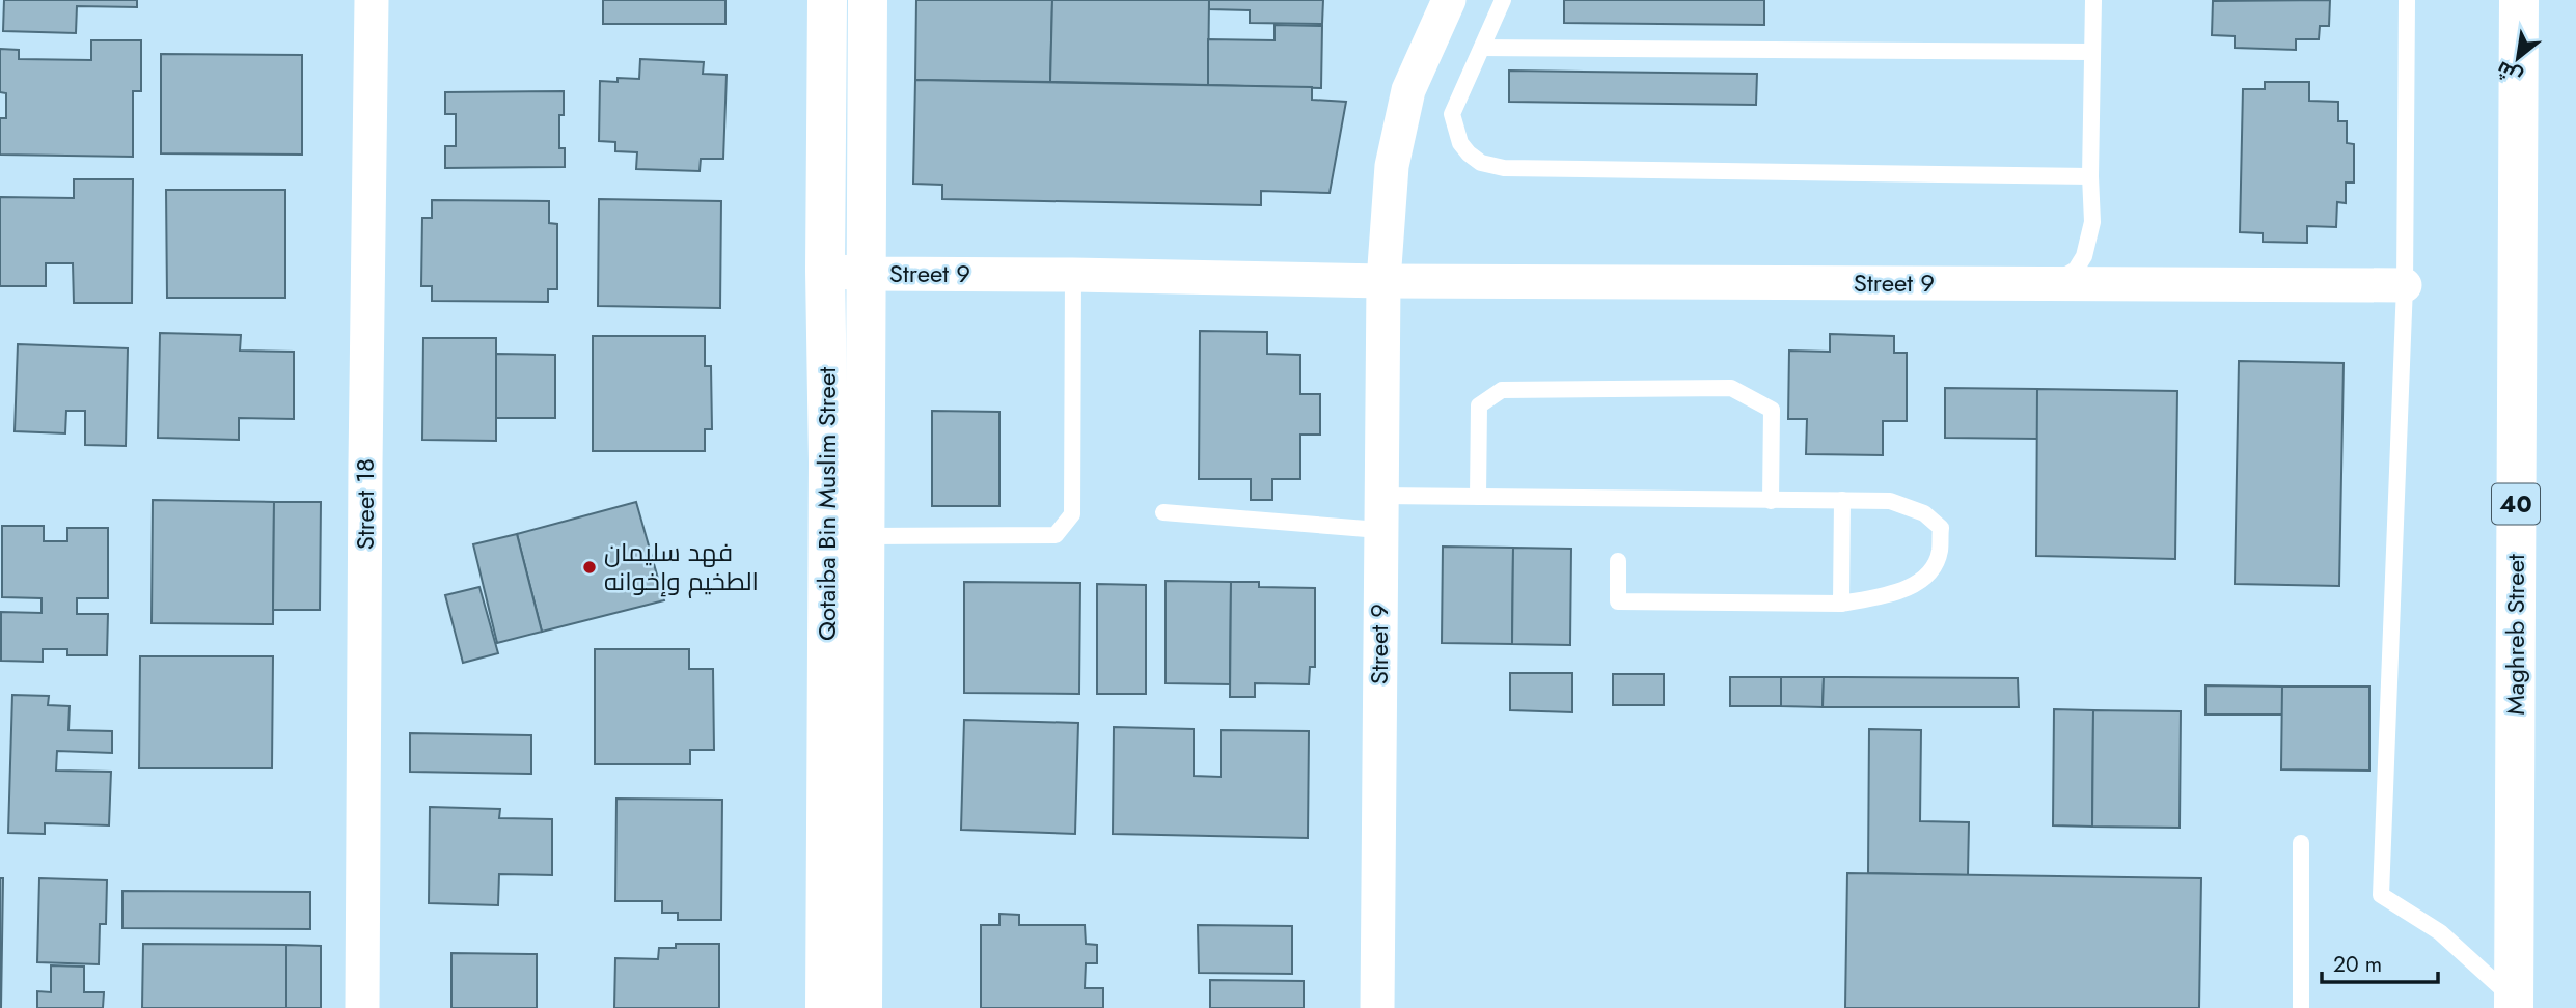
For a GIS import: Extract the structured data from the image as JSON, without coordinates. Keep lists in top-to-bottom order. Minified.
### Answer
{"streets":{"main road":["Qotaiba Bin Muslim Street","40","Maghreb Street"],"street":["Street 9","Street 18"]},"crossings":[["Street 9","Qotaiba Bin Muslim Street"]],"places":["فهد سليمان الطخيم وإخوانه"],"scale_bar":"20 m","north":"bottom left"}
